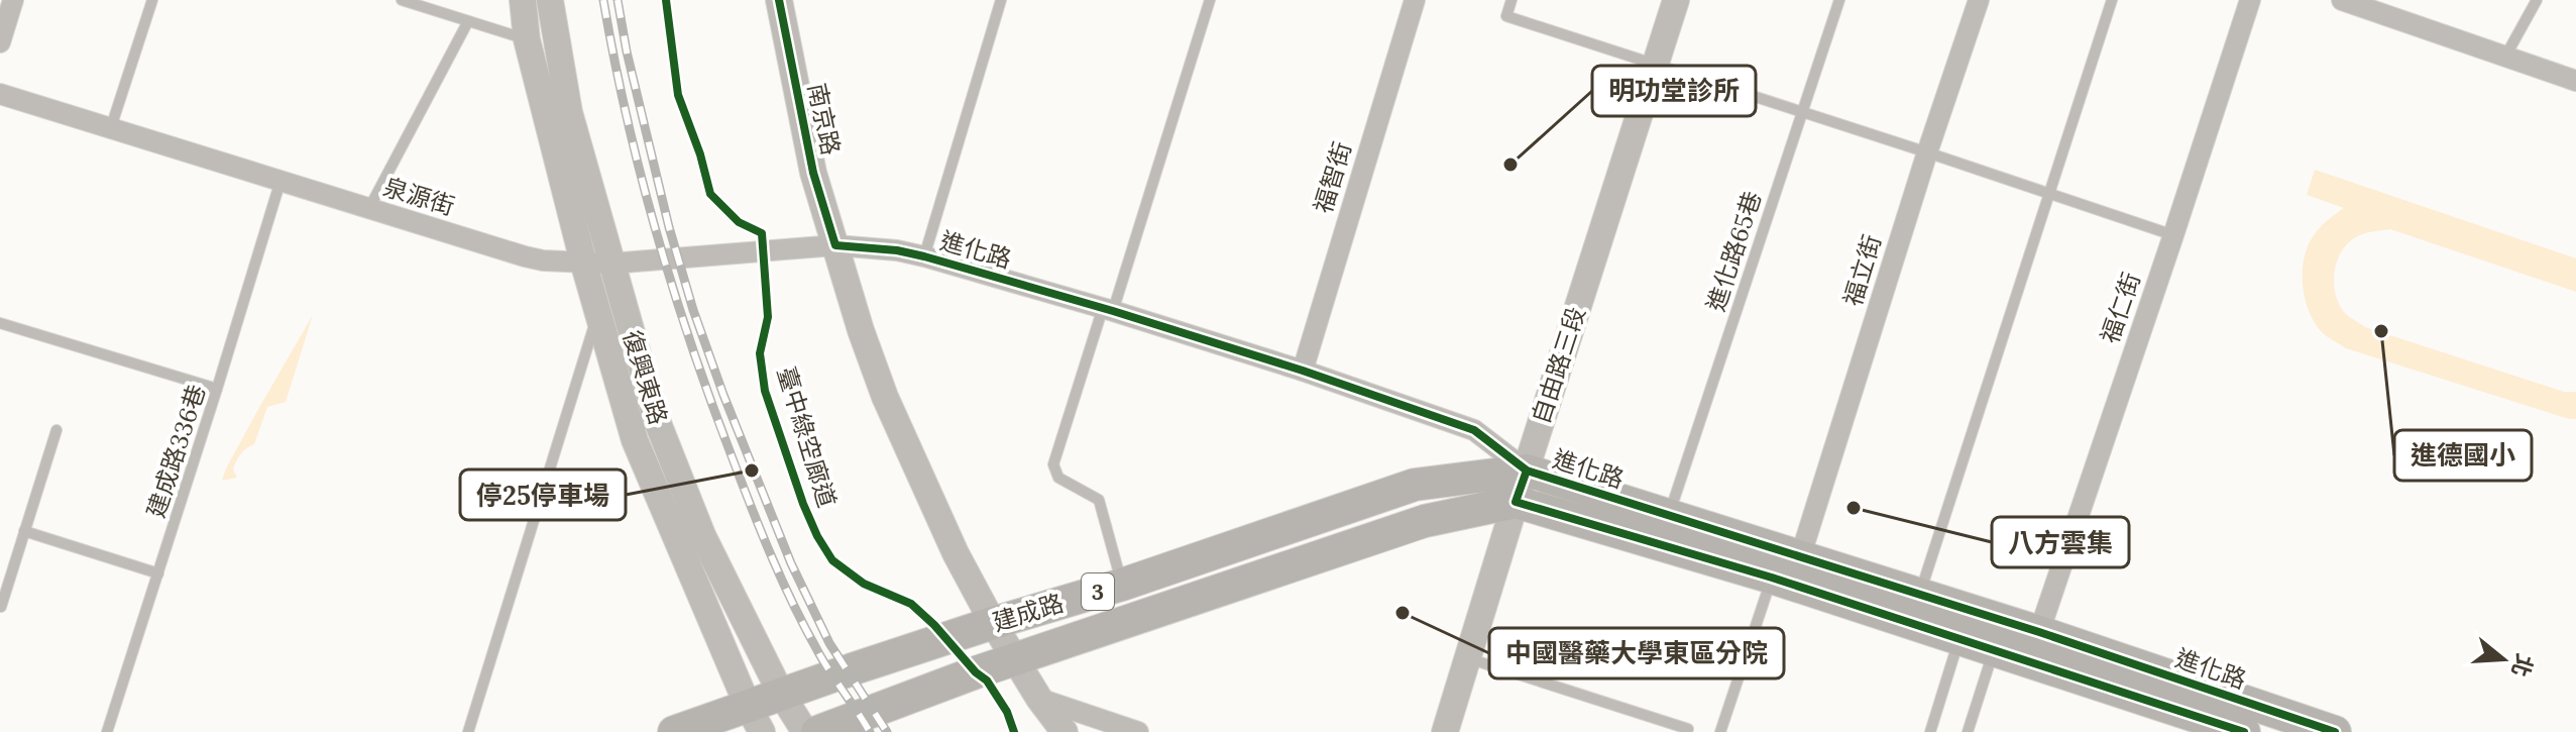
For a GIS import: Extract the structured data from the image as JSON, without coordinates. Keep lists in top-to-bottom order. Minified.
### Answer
{"streets":{"main road":["進化路","3","建成路"],"street":["南京路","福智街","泉源街","福立街","福仁街","自由路三段","復興東路"],"lane":["進化路65巷","建成路336巷"],"cycle path":["臺中綠空廊道"]},"crossings":[["南京路","泉源街"],["南京路","進化路"],["南京路","建成路"],["福智街","進化路"],["泉源街","進化路"],["泉源街","復興東路"],["泉源街","建成路336巷"],["進化路","進化路65巷"],["進化路","福立街"],["進化路","福仁街"],["進化路","自由路三段"],["進化路","建成路"],["自由路三段","建成路"],["復興東路","建成路"]],"places":["明功堂診所","進德國小","停25停車場","八方雲集","中國醫藥大學東區分院"],"north":"right"}
